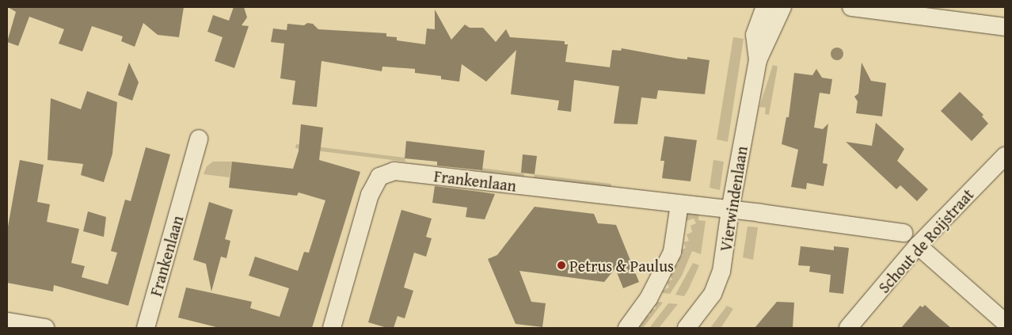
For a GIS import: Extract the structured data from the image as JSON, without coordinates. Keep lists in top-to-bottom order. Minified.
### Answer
{"streets":{"street":["Frankenlaan","Vierwindenlaan","Schout de Roijstraat"]},"crossings":[["Frankenlaan","Vierwindenlaan"]],"places":["Petrus & Paulus"]}
